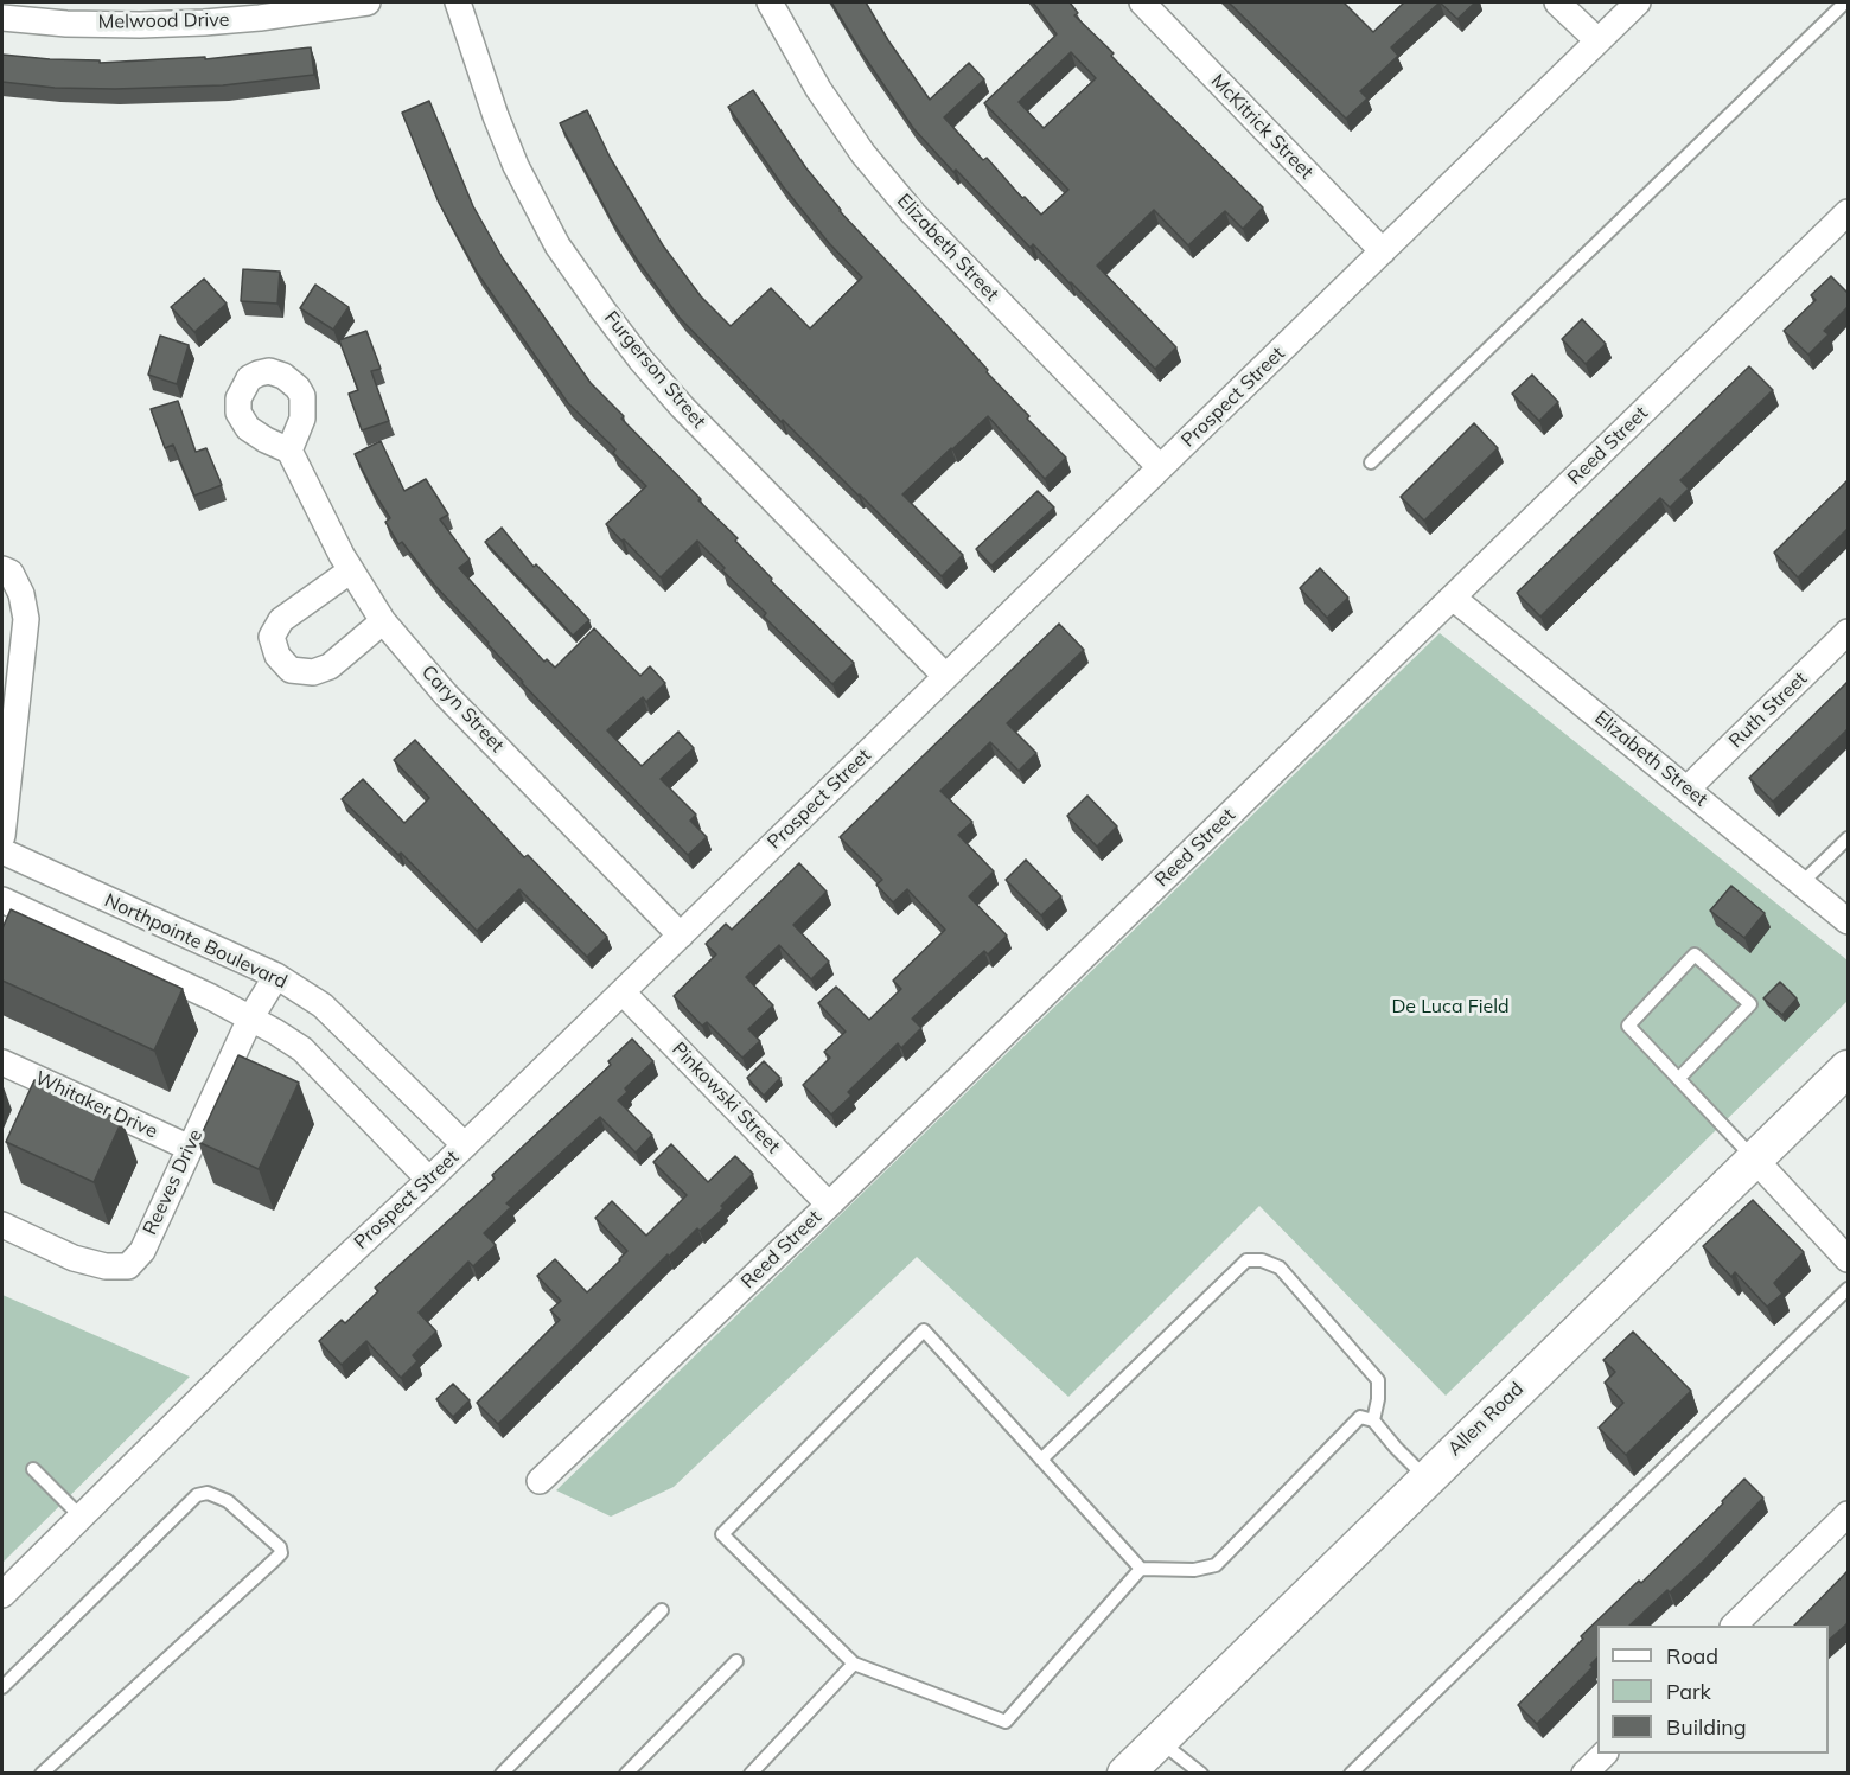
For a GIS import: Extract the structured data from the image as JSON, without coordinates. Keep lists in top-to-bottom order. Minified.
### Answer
{"streets":{"main road":["Allen Road"],"street":["Melwood Drive","McKitrick Street","Elizabeth Street","Furgerson Street","Prospect Street","Reed Street","Caryn Street","Ruth Street","Northpointe Boulevard","Pinkowski Street","Whitaker Drive","Reeves Drive"]},"crossings":[["McKitrick Street","Prospect Street"],["Elizabeth Street","Prospect Street"],["Elizabeth Street","Reed Street"],["Elizabeth Street","Ruth Street"],["Furgerson Street","Prospect Street"],["Prospect Street","Caryn Street"],["Prospect Street","Northpointe Boulevard"],["Prospect Street","Pinkowski Street"],["Reed Street","Pinkowski Street"],["Northpointe Boulevard","Reeves Drive"],["Whitaker Drive","Reeves Drive"]],"parks":["De Luca Field"],"legend":["Road","Park","Building"]}
